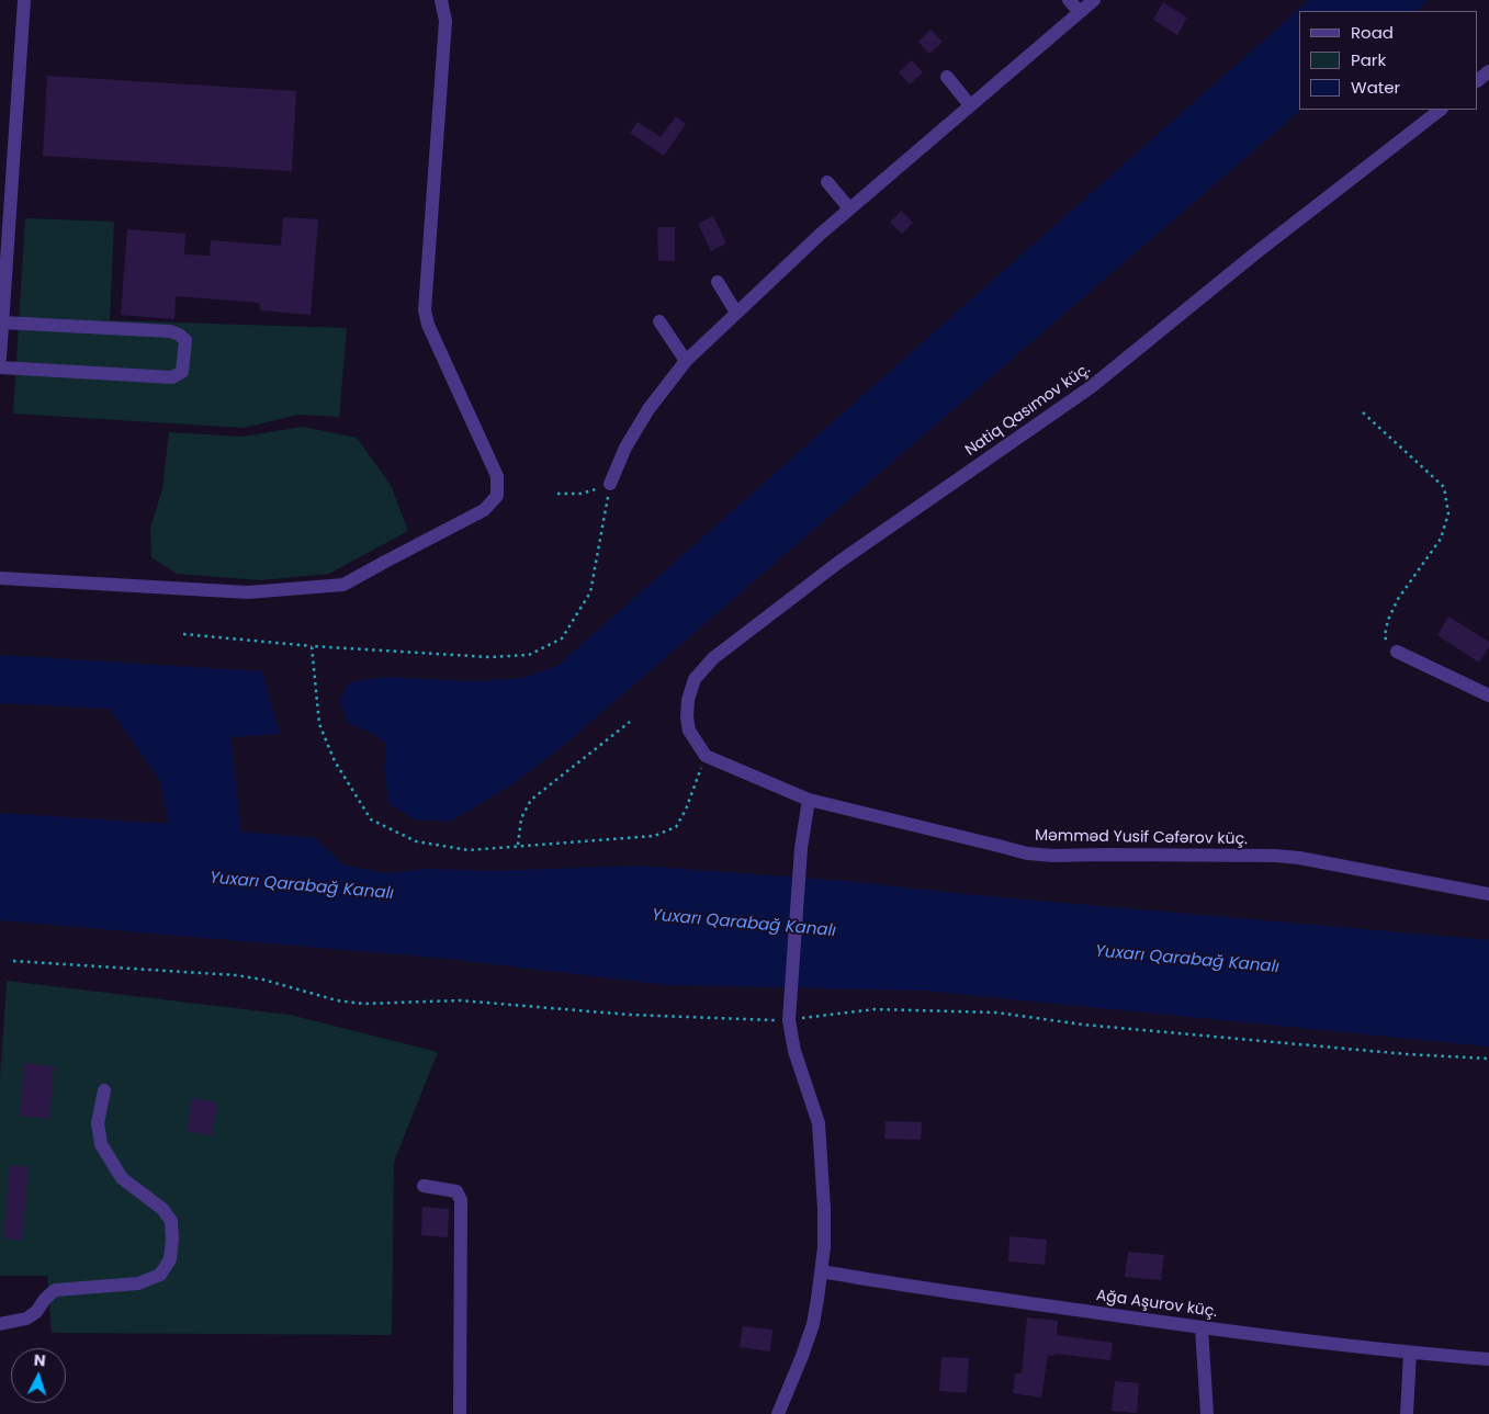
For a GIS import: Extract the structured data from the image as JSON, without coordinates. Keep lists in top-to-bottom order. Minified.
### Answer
{"streets":{"street":["Natiq Qasımov küç.","Məmməd Yusif Cəfərov küç.","Ağa Aşurov küç."]},"crossings":[["Natiq Qasımov küç.","Məmməd Yusif Cəfərov küç."]],"water":["Yuxarı Qarabağ Kanalı"],"legend":["Road","Park","Water"],"north":"top"}
